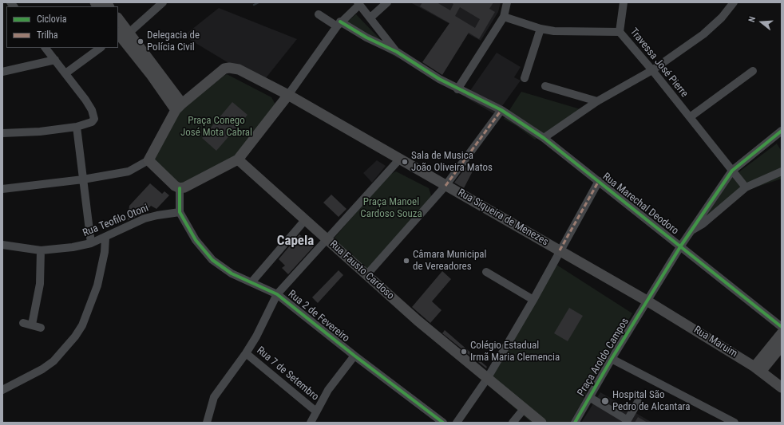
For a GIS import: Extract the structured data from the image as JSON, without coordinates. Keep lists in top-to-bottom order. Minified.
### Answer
{"streets":{"main road":["Rua Siqueira de Menezes","Rua Fausto Cardoso","Rua Maruim"],"street":["Travessa José Pierre","Rua Marechal Deodoro","Rua Teofilo Otoni","Rua 2 de Fevereiro","Praça Aroldo Campos","Rua 7 de Setembro"]},"crossings":[["Travessa José Pierre","Praça Aroldo Campos"],["Rua Marechal Deodoro","Praça Aroldo Campos"],["Rua Teofilo Otoni","Rua 2 de Fevereiro"],["Rua Maruim","Praça Aroldo Campos"]],"districts":["Capela"],"parks":["Praça Conego José Mota Cabral","Praça Manoel Cardoso Souza"],"places":["Delegacia de Polícia Civil","Sala de Musica João Oliveira Matos","Câmara Municipal de Vereadores","Colégio Estadual Irmã Maria Clemencia","Hospital São Pedro de Alcantara"],"legend":["Ciclovia","Trilha"],"north":"left"}
